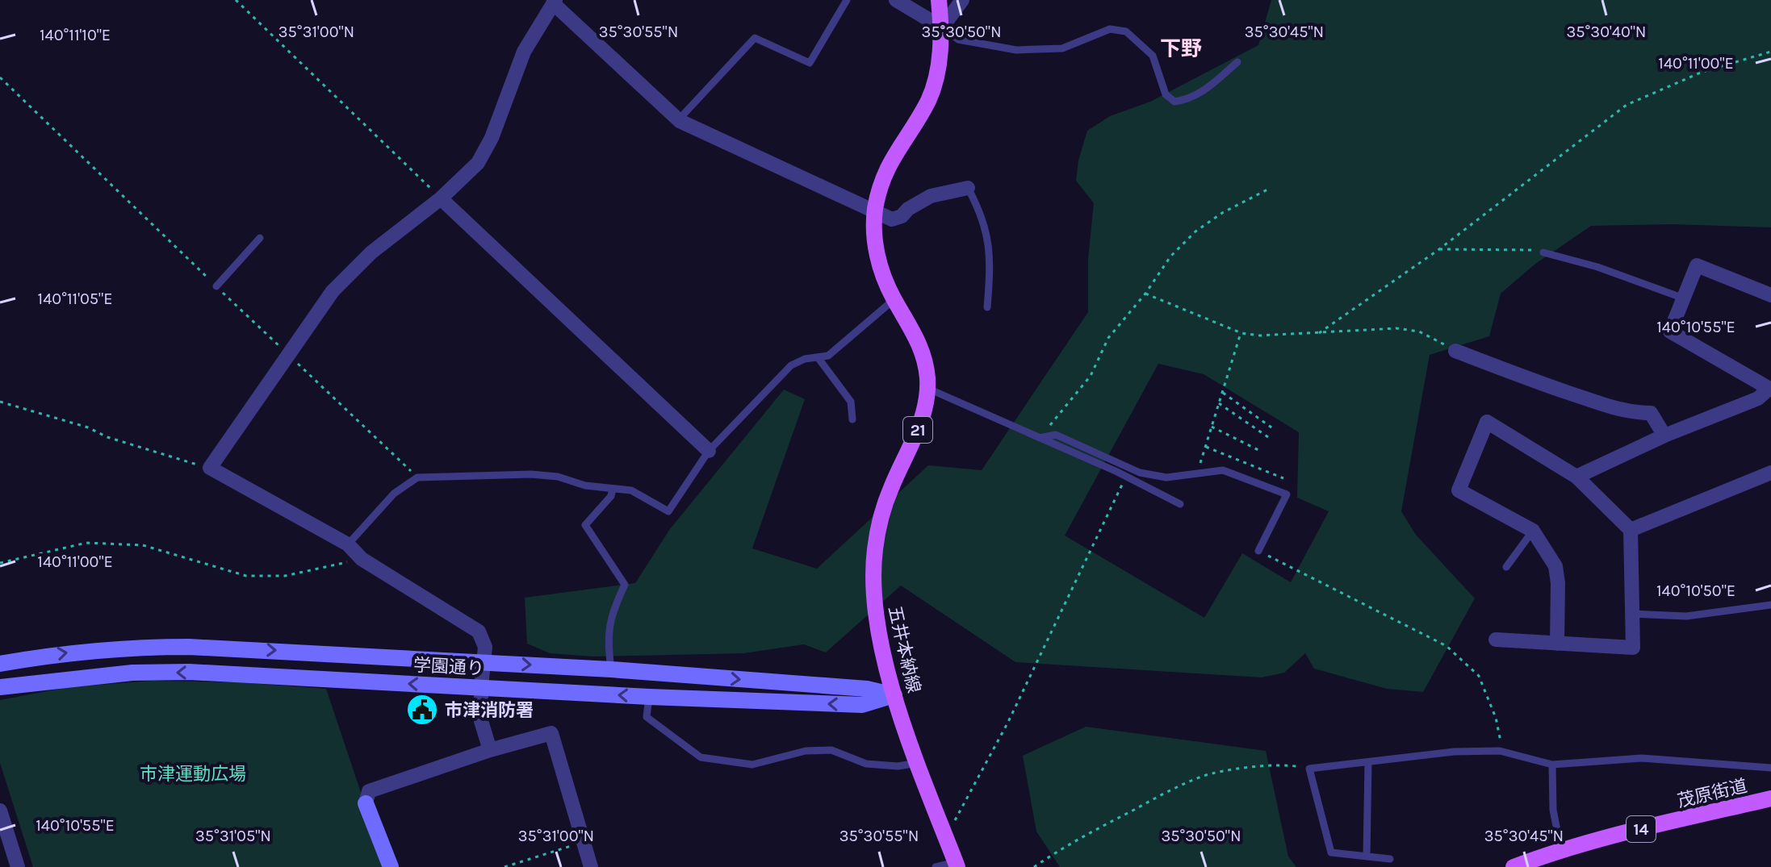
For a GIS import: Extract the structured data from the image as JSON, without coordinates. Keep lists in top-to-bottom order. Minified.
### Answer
{"streets":{"main road":["21","五井本納線","茂原街道","14"],"street":["学園通り"]},"crossings":[["五井本納線","学園通り"]],"districts":["下野"],"parks":["市津運動広場"],"places":{"public building":["市津消防署"]},"coordinates":["35°31'00\"N","35°30'55\"N","35°30'50\"N","35°30'45\"N","35°30'40\"N","140°11'10\"E","140°11'00\"E","140°11'05\"E","140°10'55\"E","140°10'50\"E","35°31'05\"N"]}
